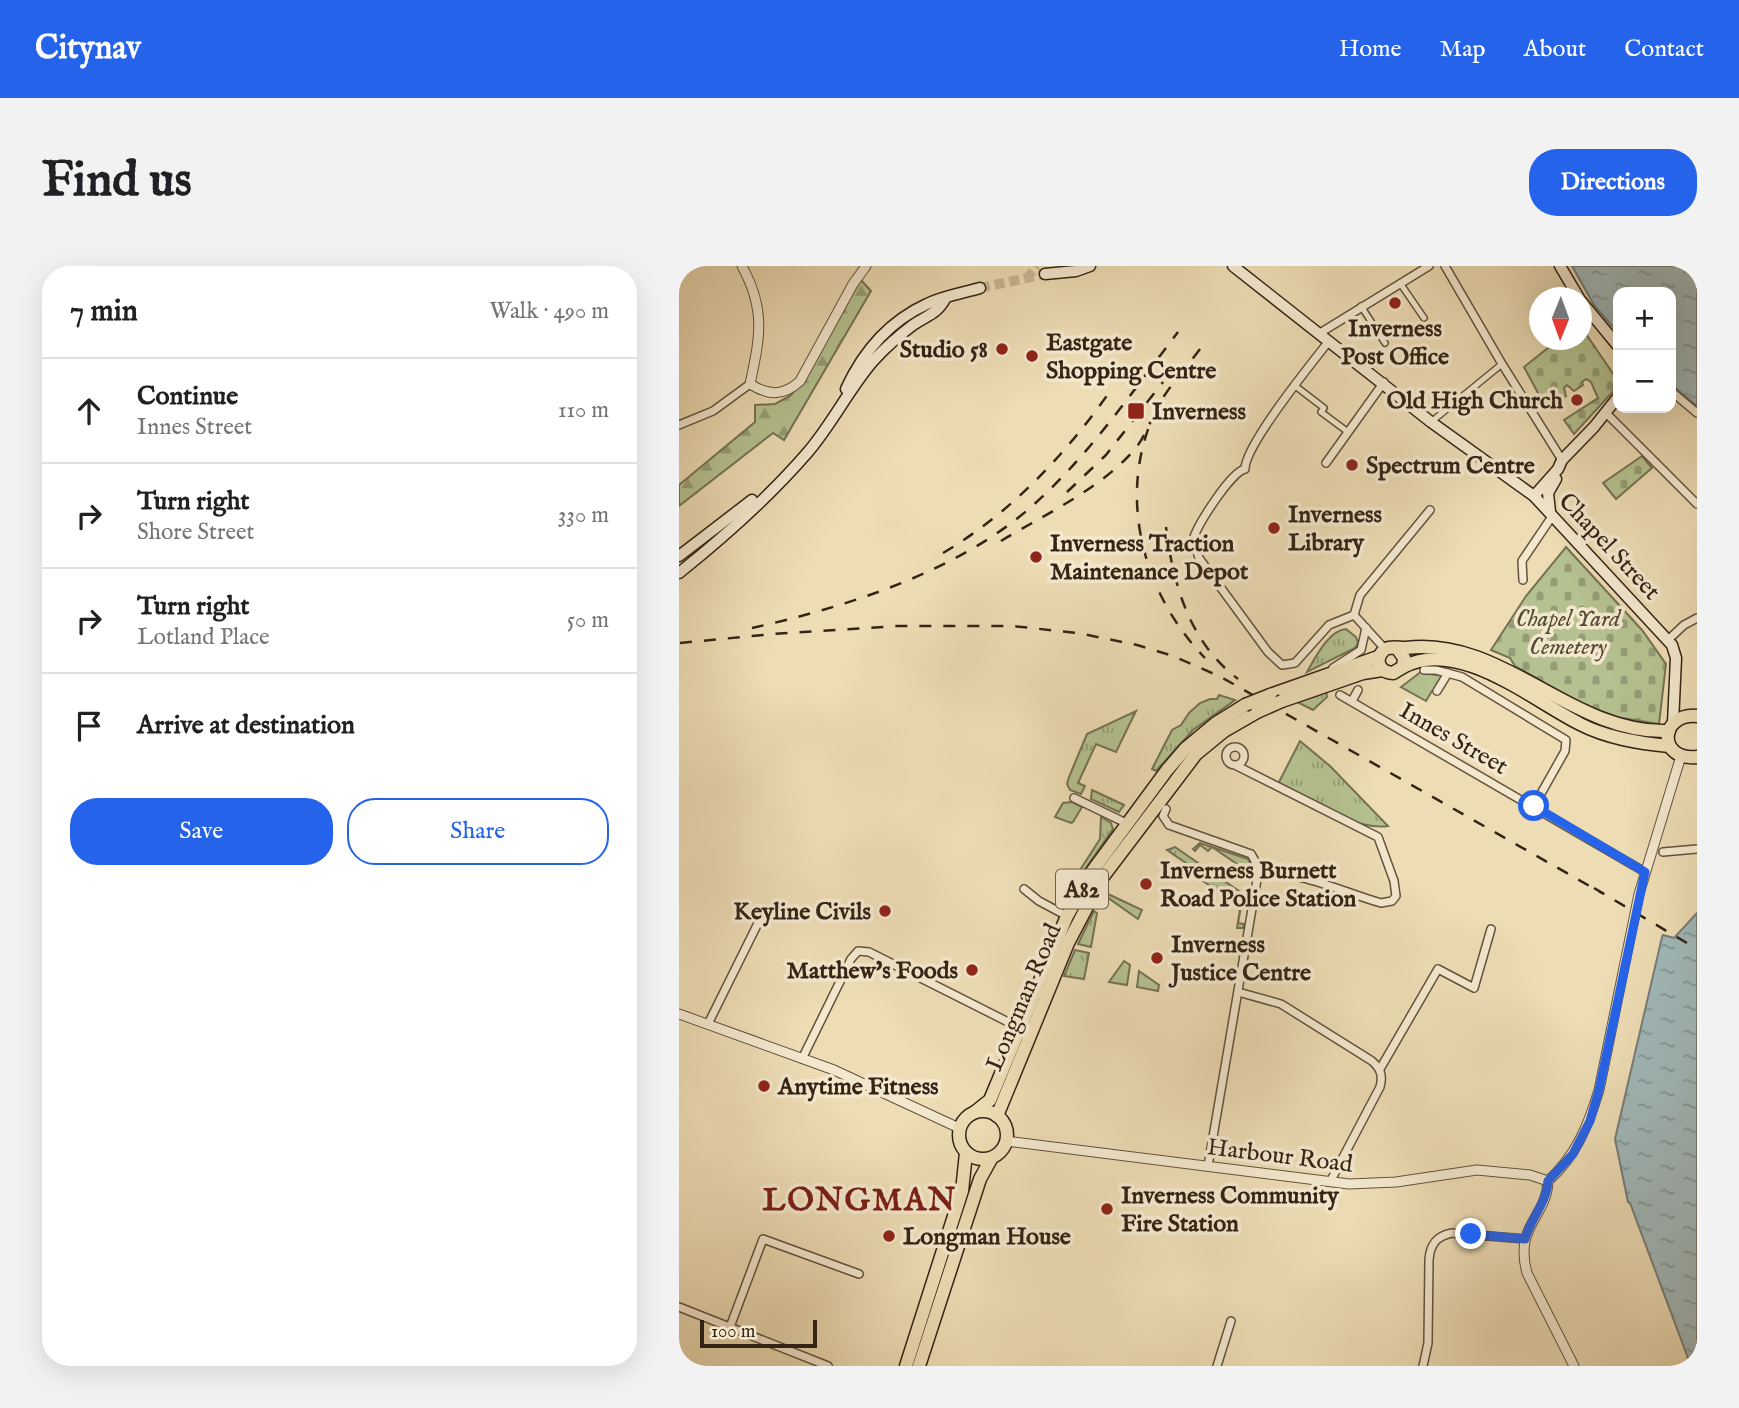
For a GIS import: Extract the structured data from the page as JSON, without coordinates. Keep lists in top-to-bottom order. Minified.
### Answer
{"streets":{"highway":["A82","Longman Road"],"main road":["Chapel Street"],"street":["Innes Street","Harbour Road"]},"crossings":[["A82","Longman Road"],["A82","Harbour Road"],["Longman Road","Harbour Road"]],"districts":["LONGMAN"],"parks":["Chapel Yard Cemetery"],"places":{"other":["Inverness Post Office","Studio 58","Eastgate Shopping Centre","Old High Church","Spectrum Centre","Inverness Library","Inverness Traction Maintenance Depot","Inverness Burnett Road Police Station","Keyline Civils","Inverness Justice Centre","Matthew's Foods","Anytime Fitness","Inverness Community Fire Station","Longman House"],"transit":["Inverness"]},"scale_bar":"100 m","north":"bottom","page":{"header":"Citynav","nav":["Home","Map","About","Contact"],"buttons":["Directions",["Save","Share"]],"title":"Find us","heading":["7 min","Walk · 490 m"],"map_buttons":["+","−"],"list":[["Continue","Innes Street","110 m"],["Turn right","Shore Street","330 m"],["Turn right","Lotland Place","50 m"],"Arrive at destination"],"scale":"100 m"}}
